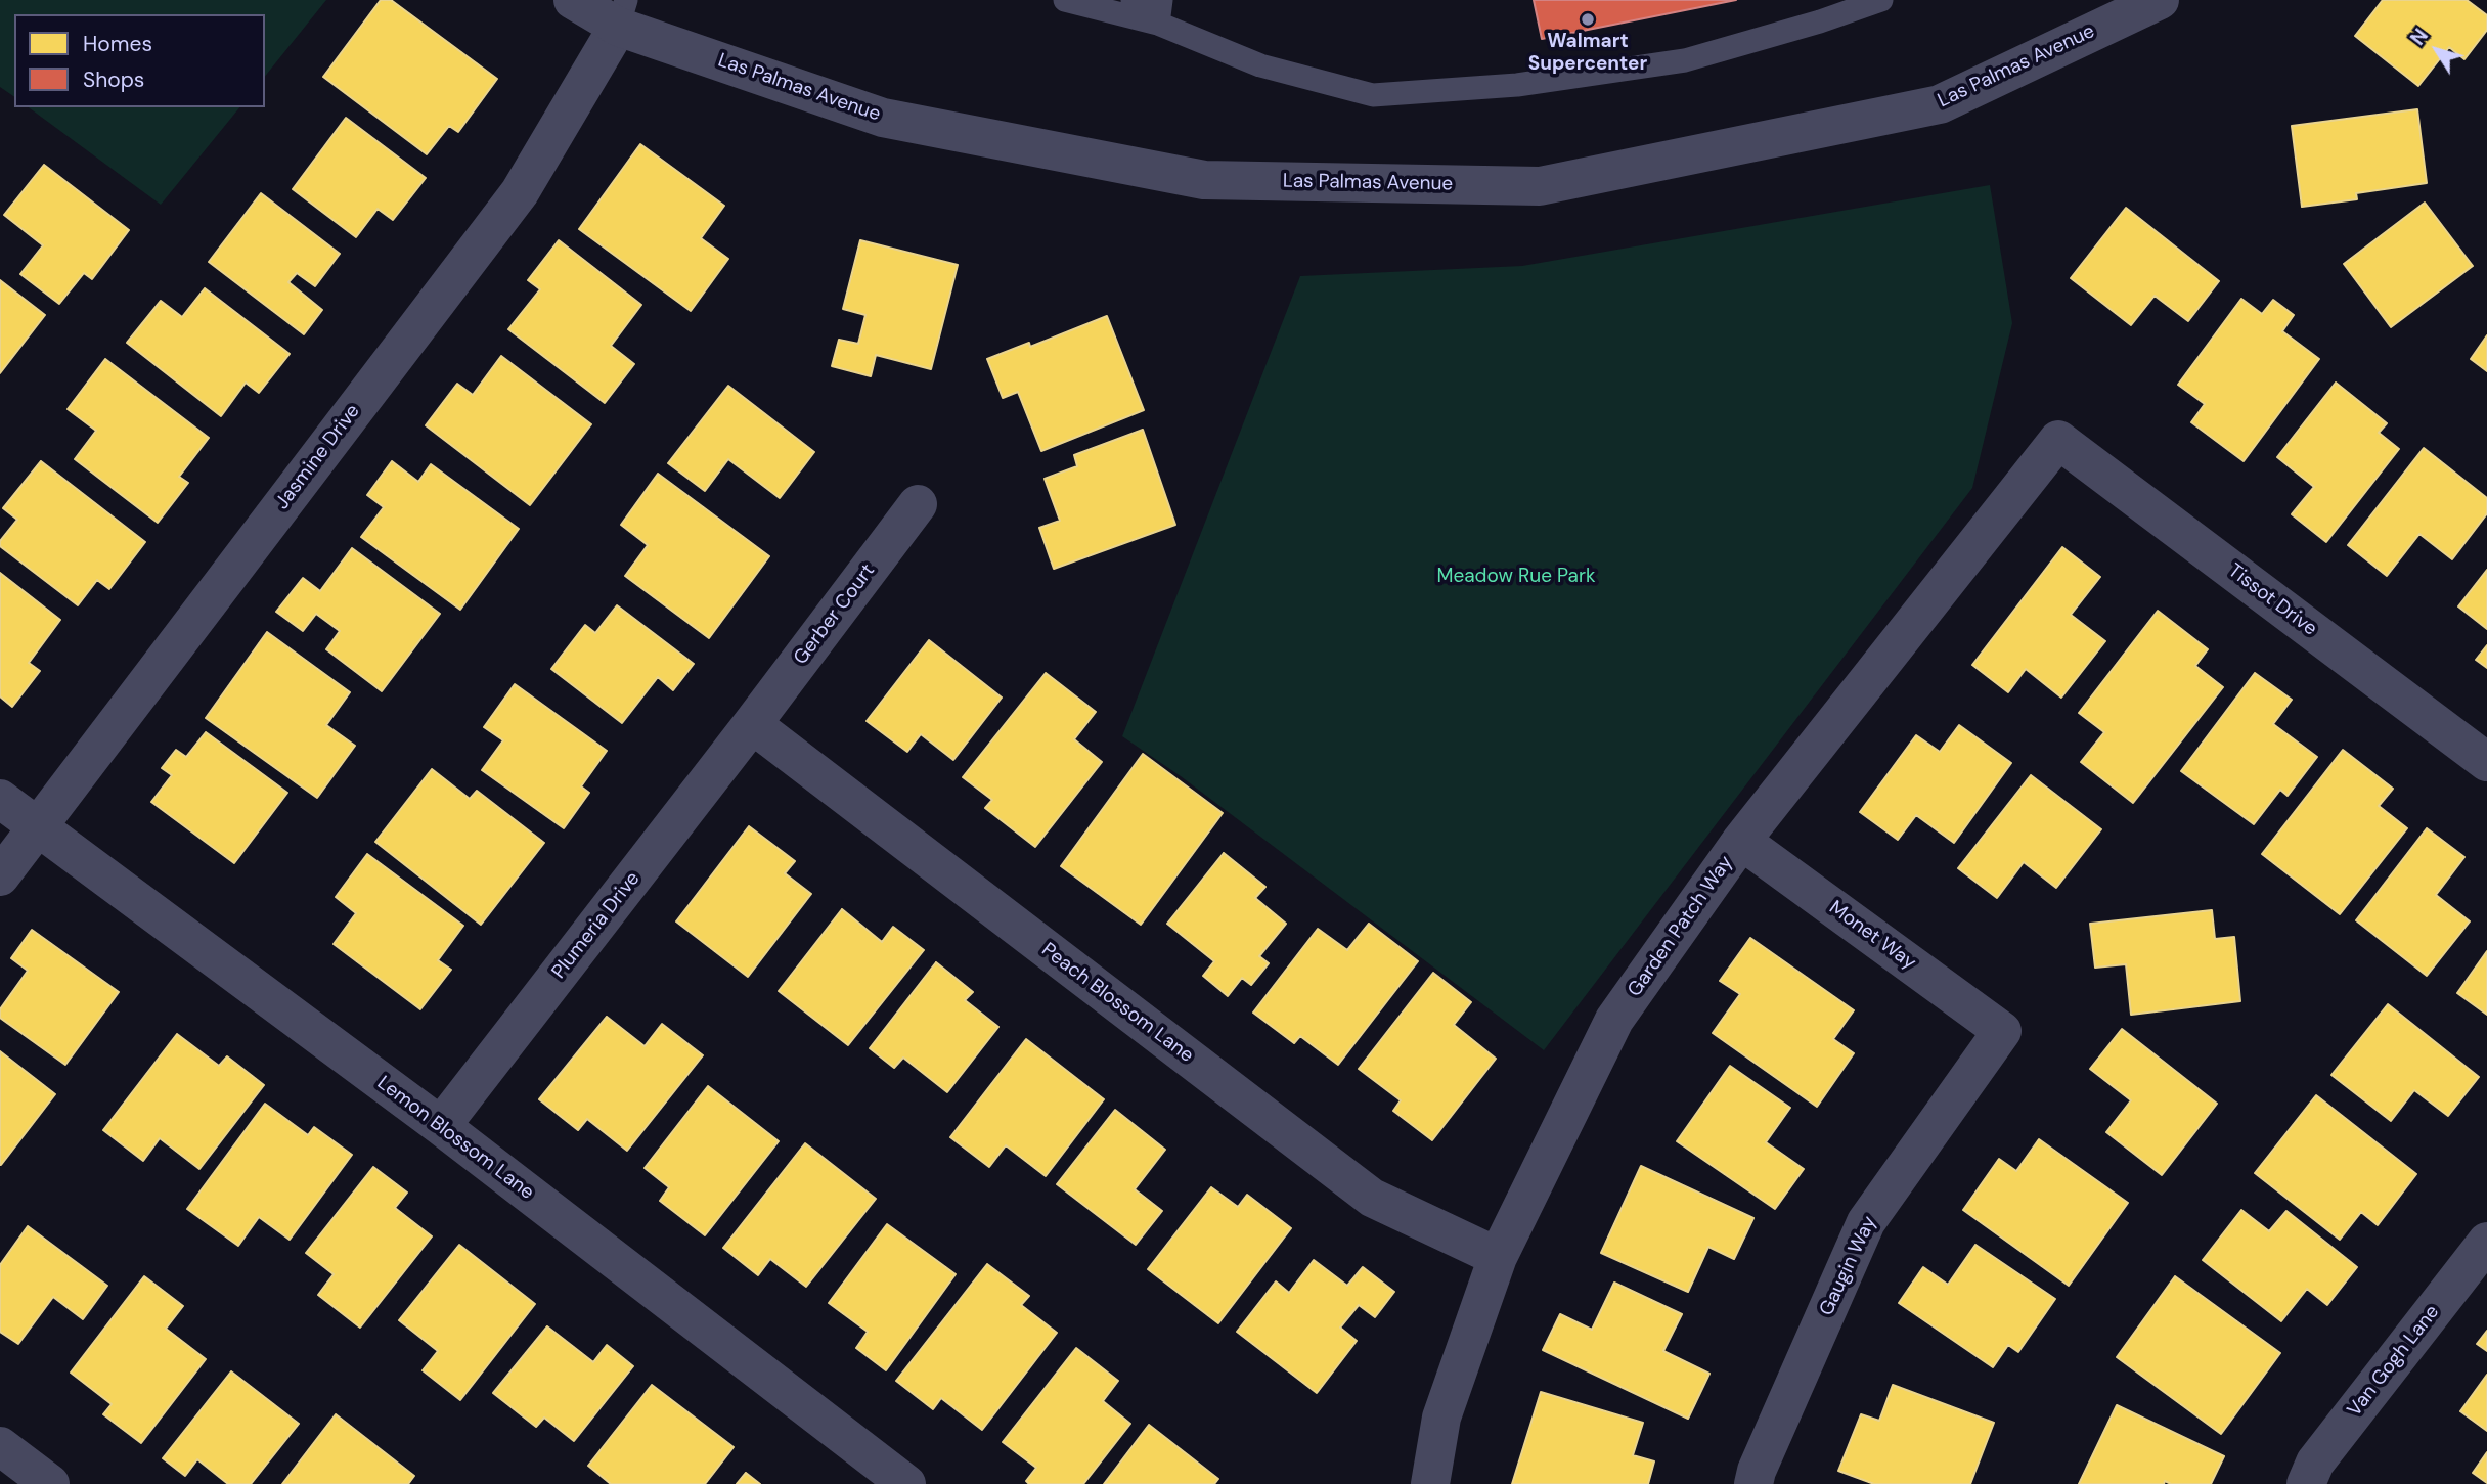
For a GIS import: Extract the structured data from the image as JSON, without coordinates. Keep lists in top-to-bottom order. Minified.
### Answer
{"streets":{"street":["Las Palmas Avenue","Jasmine Drive","Tissot Drive","Gerber Court","Plumeria Drive","Garden Patch Way","Monet Way","Peach Blossom Lane","Lemon Blossom Lane","Gaugin Way","Van Gogh Lane"]},"crossings":[["Las Palmas Avenue","Jasmine Drive"],["Jasmine Drive","Lemon Blossom Lane"],["Tissot Drive","Garden Patch Way"],["Gerber Court","Plumeria Drive"],["Gerber Court","Peach Blossom Lane"],["Plumeria Drive","Peach Blossom Lane"],["Plumeria Drive","Lemon Blossom Lane"],["Garden Patch Way","Monet Way"],["Garden Patch Way","Peach Blossom Lane"],["Monet Way","Gaugin Way"]],"parks":["Meadow Rue Park"],"places":["Walmart Supercenter"],"legend":["Homes","Shops"],"north":"top left"}
